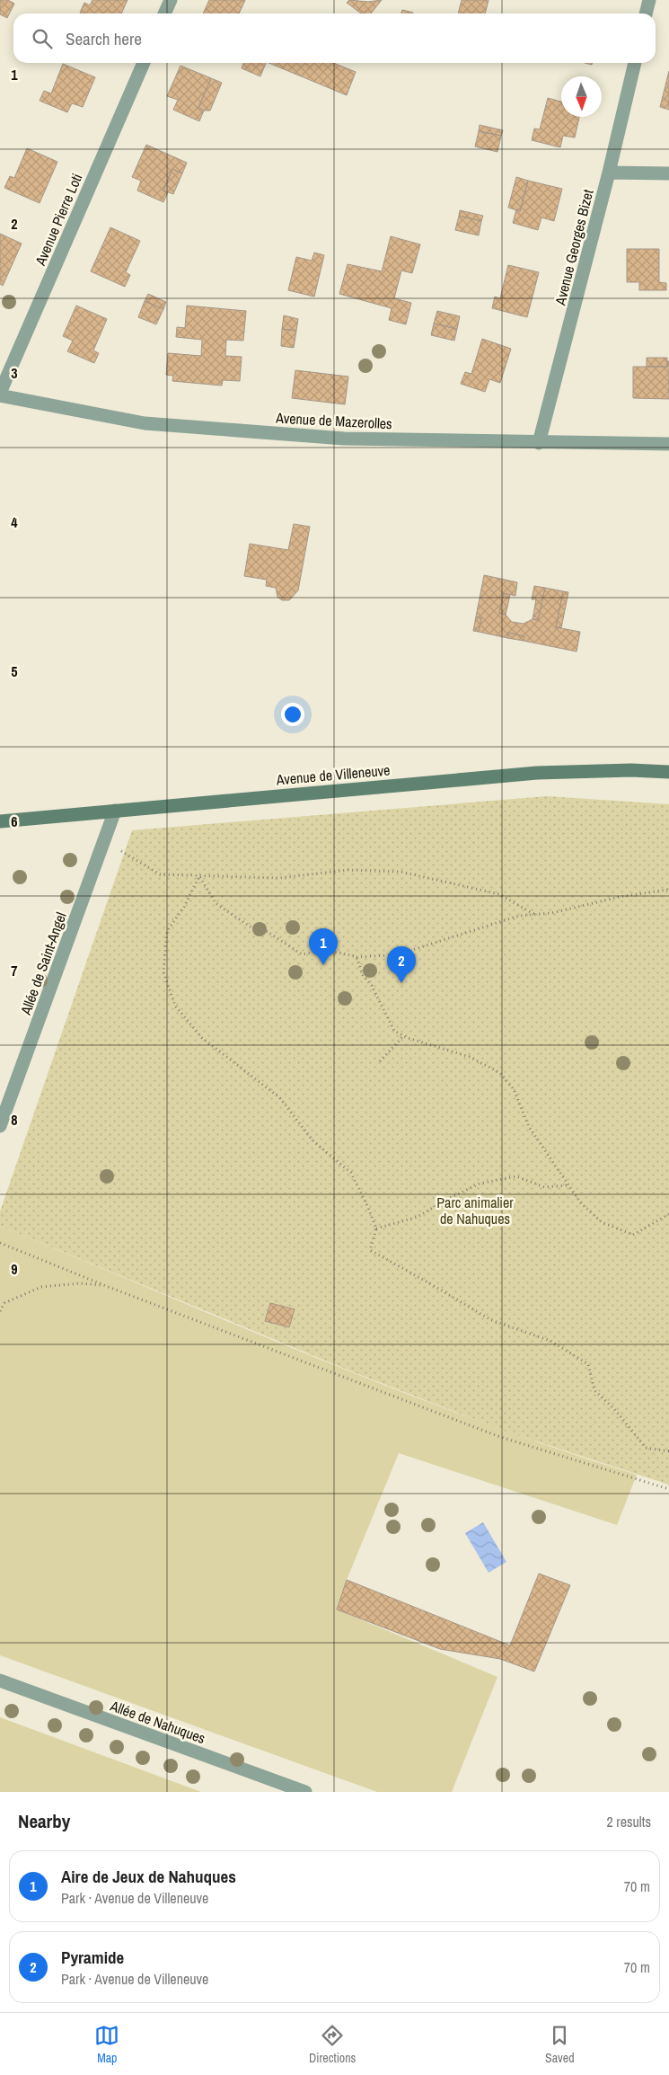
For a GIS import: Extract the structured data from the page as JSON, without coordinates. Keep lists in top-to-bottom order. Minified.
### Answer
{"streets":{"main road":["Avenue de Villeneuve"],"street":["Avenue Pierre Loti","Avenue Georges Bizet","Avenue de Mazerolles","Allée de Saint-Angel","Allée de Nahuques"]},"crossings":[["Avenue Pierre Loti","Avenue de Mazerolles"],["Avenue Georges Bizet","Avenue de Mazerolles"],["Avenue de Villeneuve","Allée de Saint-Angel"]],"parks":["Parc animalier de Nahuques"],"north":"bottom","page":{"search":"Search here","pins":["1","2"],"heading":["Nearby","2 results"],"list":[{"mark":"1","name":"Aire de Jeux de Nahuques","note":"Park · Avenue de Villeneuve","value":"70 m"},{"mark":"2","name":"Pyramide","note":"Park · Avenue de Villeneuve","value":"70 m"}],"nav":["Map","Directions","Saved"]},"grid":{"rows":["1","2","3","4","5","6","7","8","9"]}}
